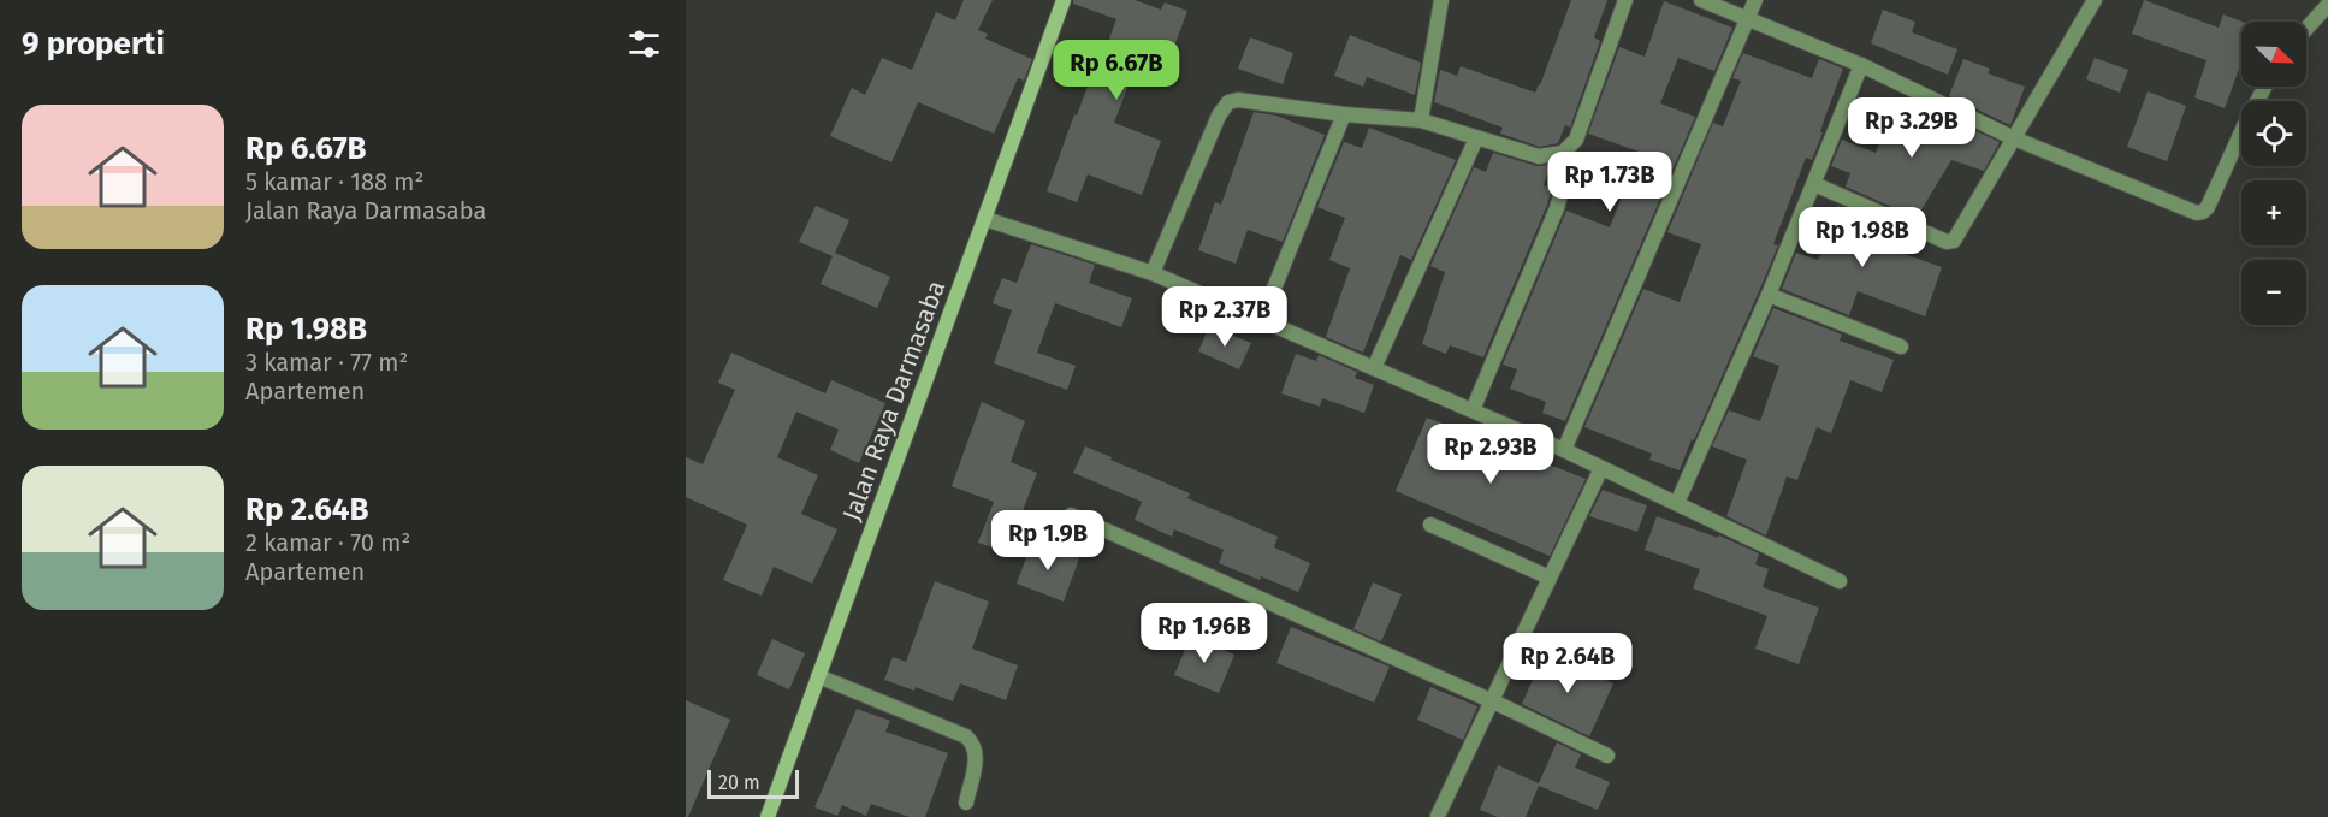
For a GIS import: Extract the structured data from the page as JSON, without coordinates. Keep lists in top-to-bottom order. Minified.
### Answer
{"streets":{"main road":["Jalan Raya Darmasaba"]},"scale_bar":"20 m","north":"bottom right","page":{"heading":"9 properti","map_buttons":["+","−"],"price":["Rp 6.67B","Rp 3.29B","Rp 1.73B","Rp 1.98B","Rp 2.37B","Rp 2.93B","Rp 1.9B","Rp 1.96B","Rp 2.64B"],"list":[{"name":"Rp 6.67B","note":"5 kamar · 188 m² · Jalan Raya Darmasaba"},{"name":"Rp 1.98B","note":"3 kamar · 77 m² · Apartemen"},{"name":"Rp 2.64B","note":"2 kamar · 70 m² · Apartemen"}],"scale":"20 m"}}
